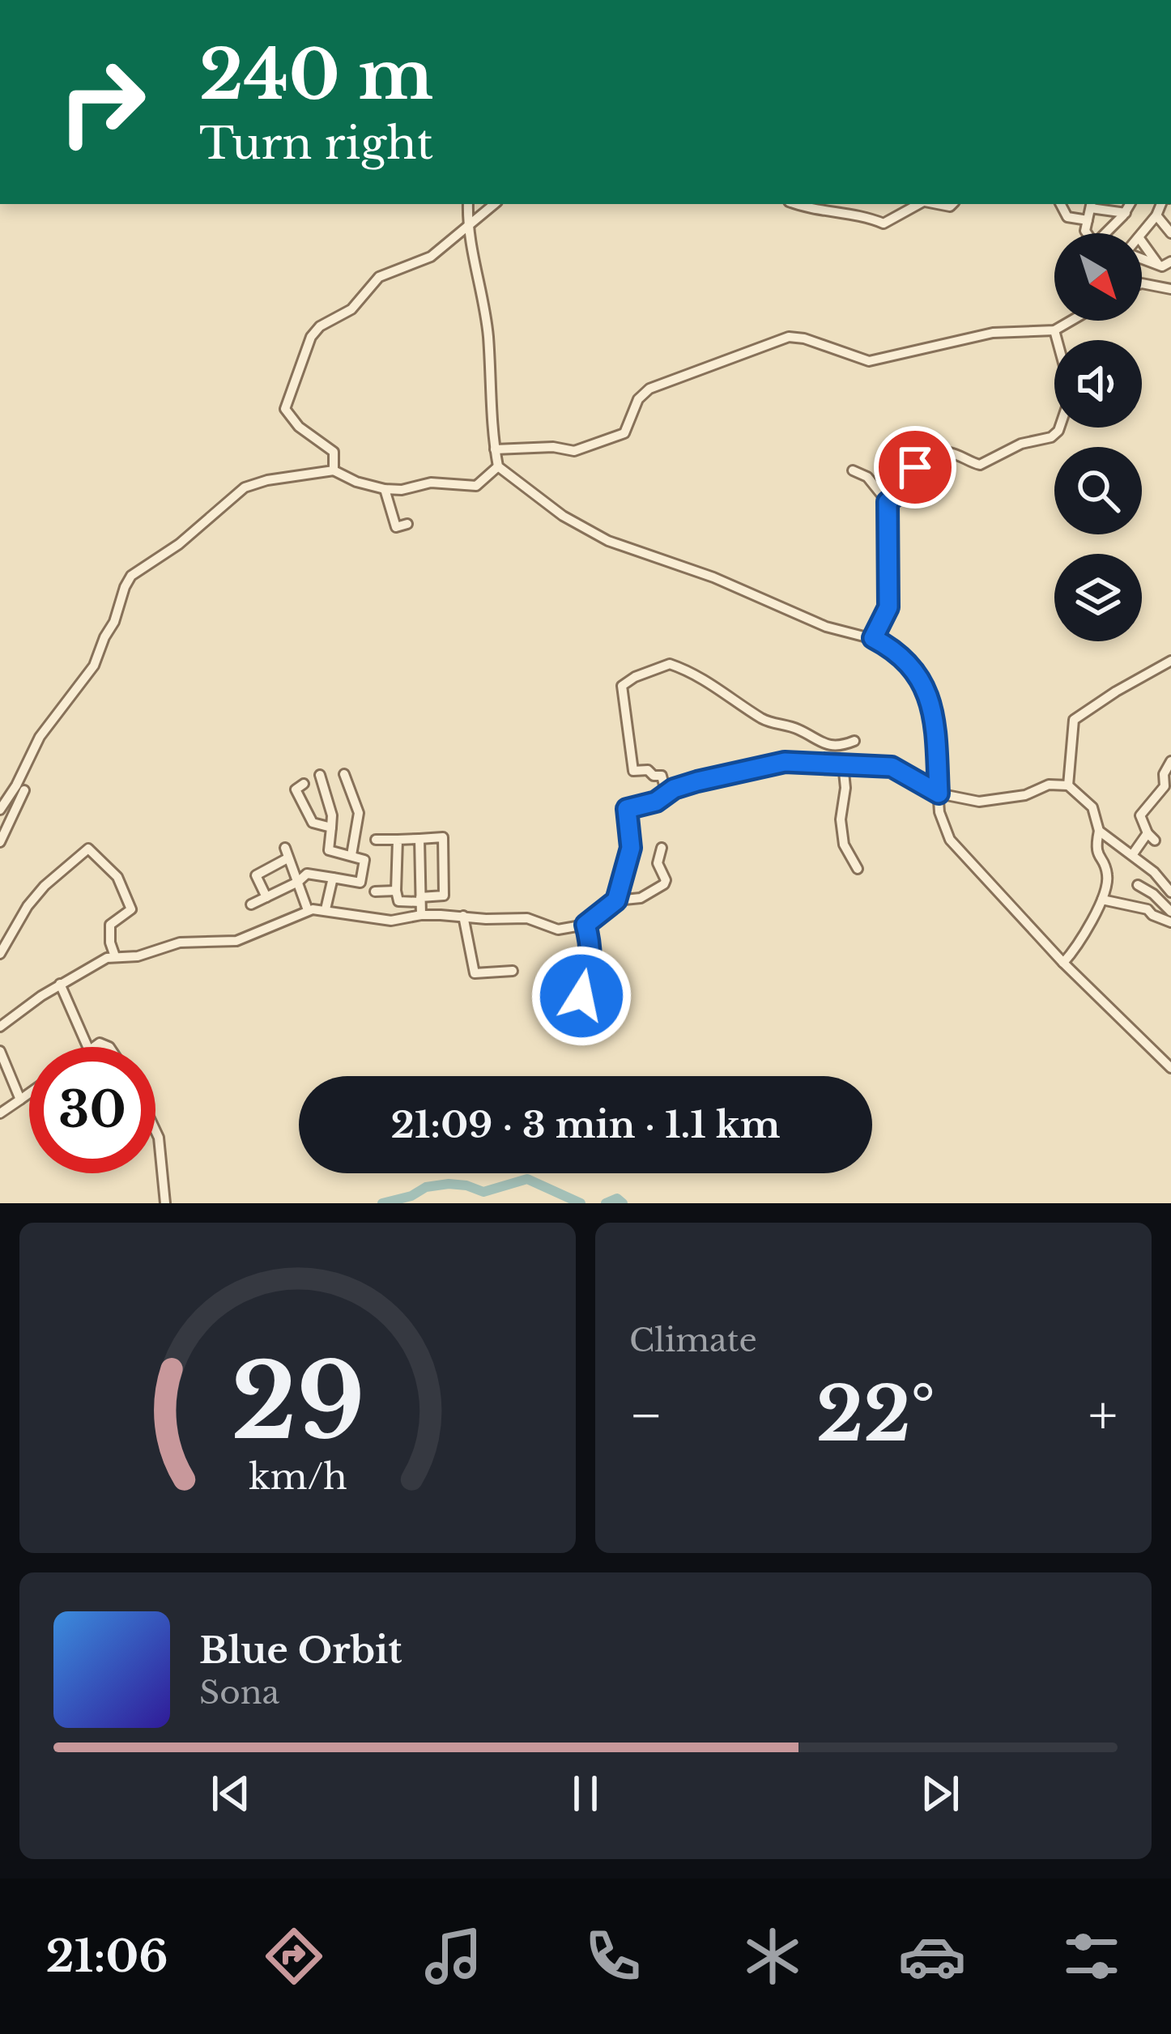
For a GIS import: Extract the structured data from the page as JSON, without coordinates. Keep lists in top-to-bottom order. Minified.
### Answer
{"north":"bottom right","page":{"turn":["240 m","Turn right"],"limit":"30","trip":"21:09 · 3 min · 1.1 km","tile":"Climate","heat":["−","22°","+"],"song":["Blue Orbit","Sona"],"tabs":"21:06","gauge":["29","km/h"]}}
